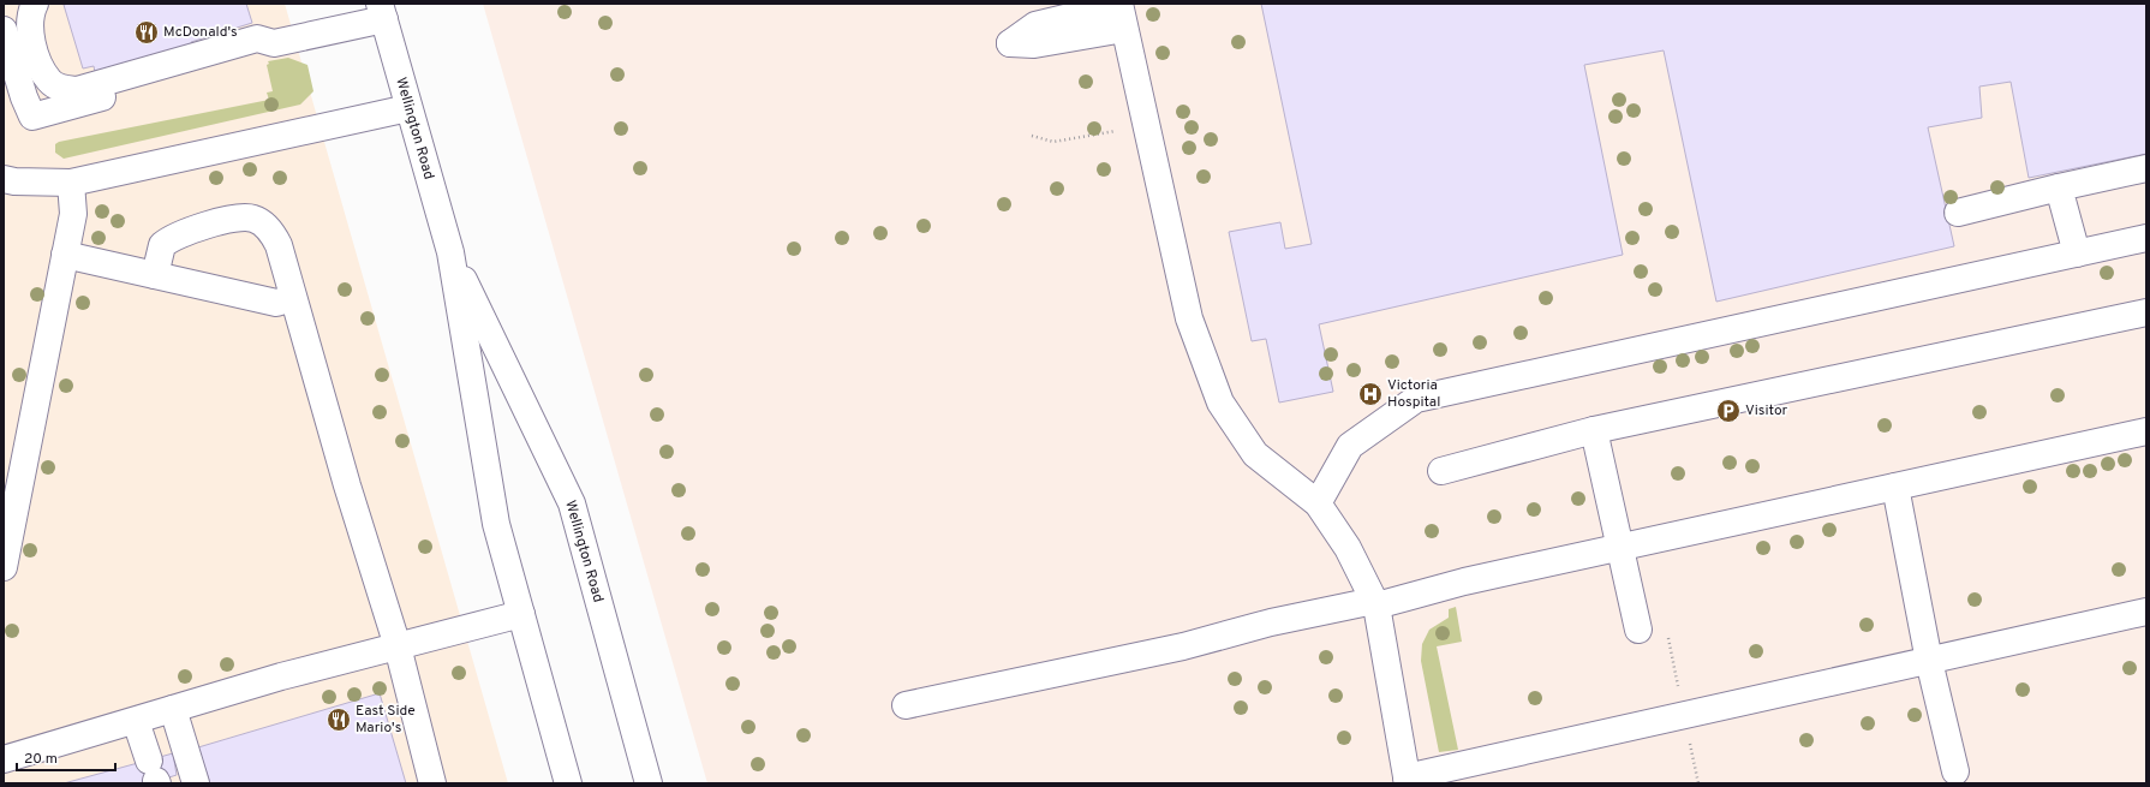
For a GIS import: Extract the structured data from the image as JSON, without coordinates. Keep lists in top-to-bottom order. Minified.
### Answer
{"streets":{"main road":["Wellington Road"]},"places":{"restaurant":["McDonald's","East Side Mario's"],"hospital":["Victoria Hospital"],"parking":["Visitor"]},"scale_bar":"20 m"}
